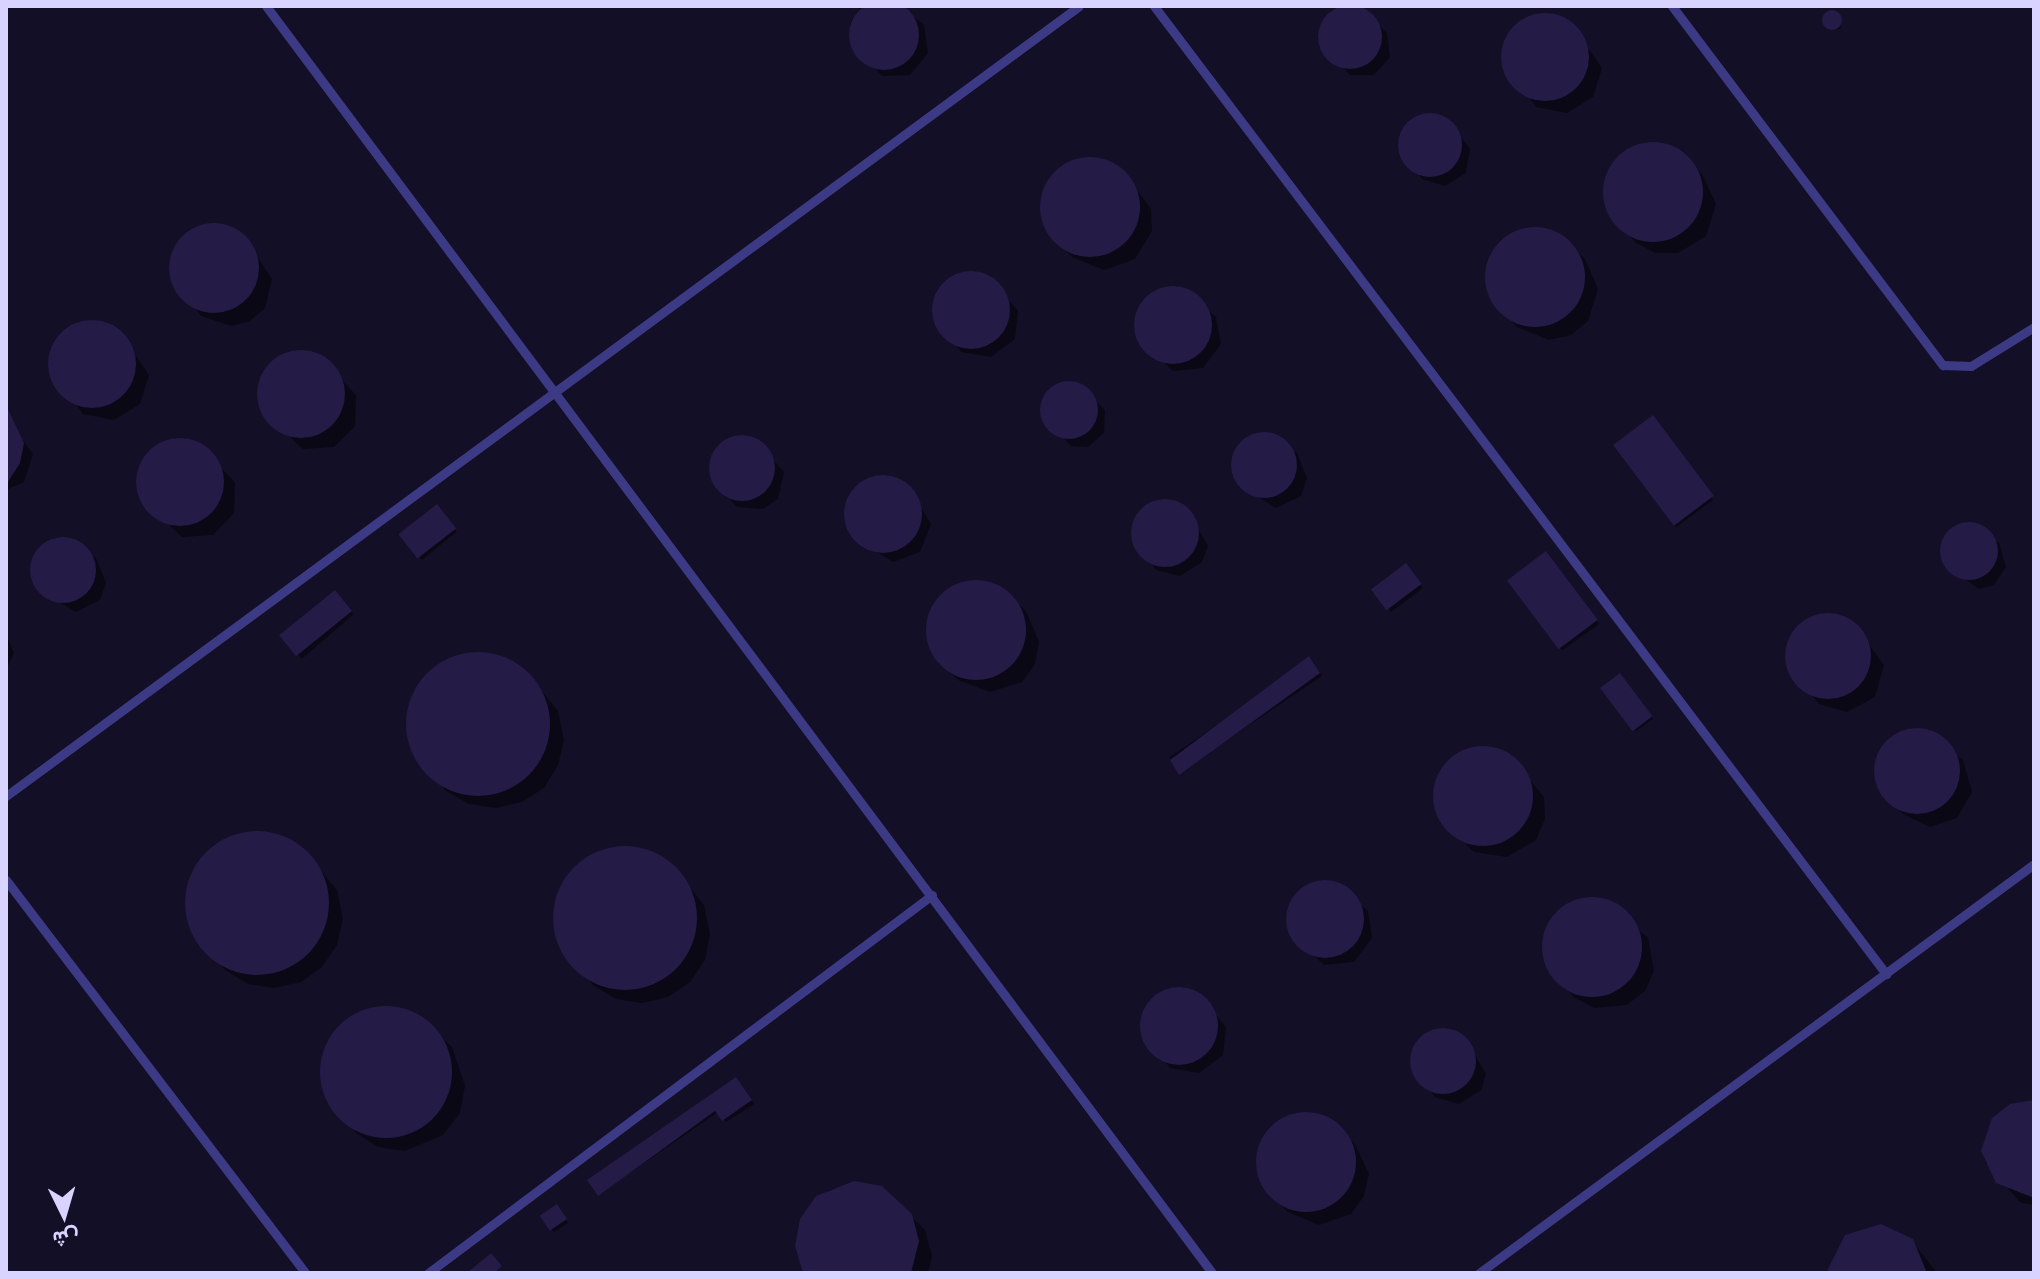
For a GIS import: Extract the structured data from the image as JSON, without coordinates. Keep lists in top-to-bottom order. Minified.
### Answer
{"north":"bottom"}
